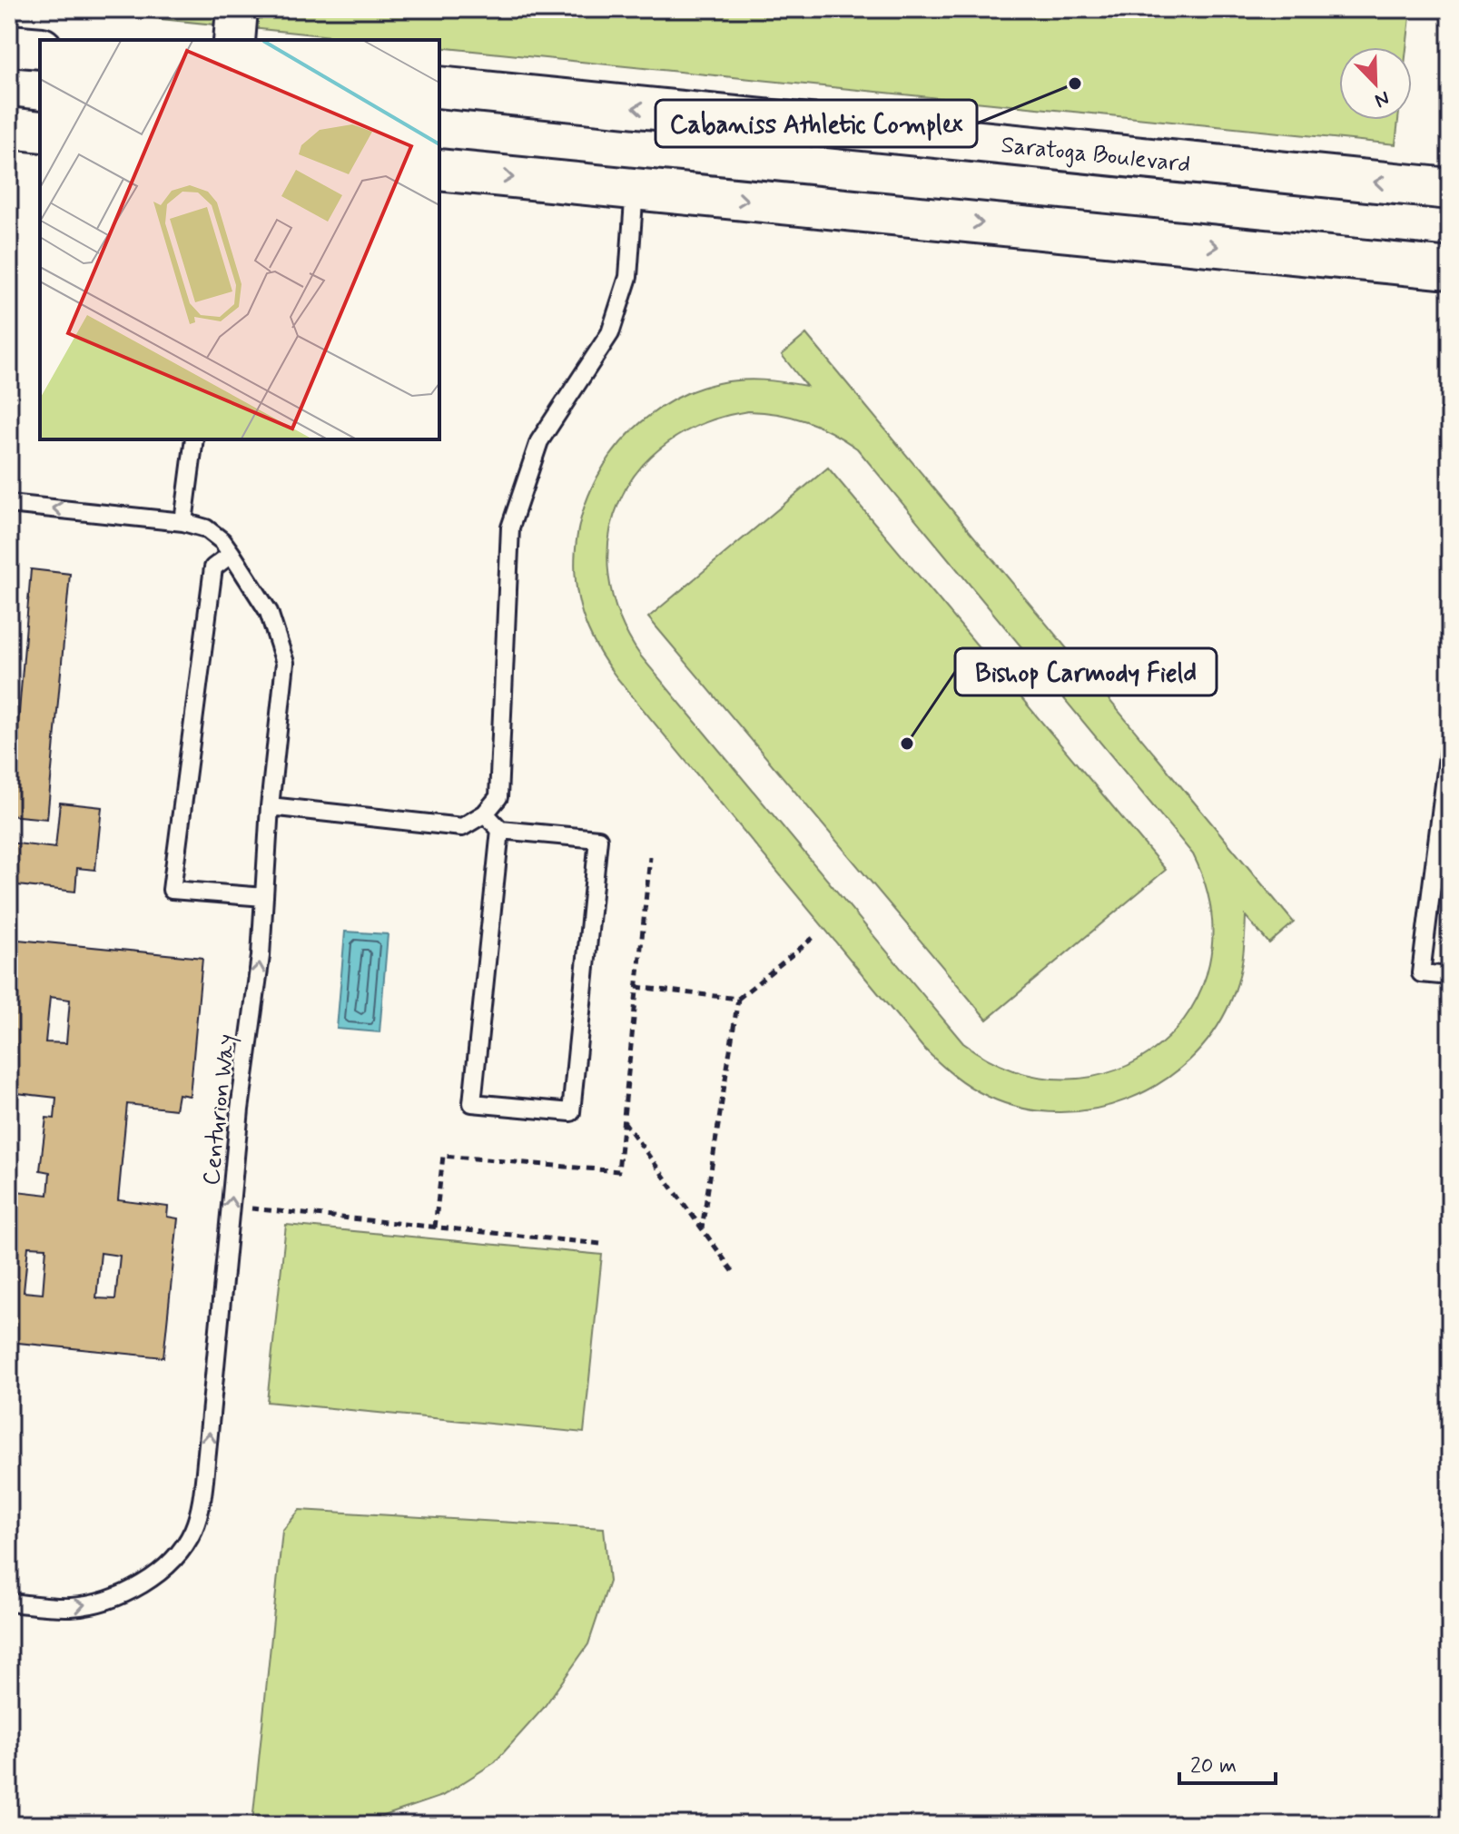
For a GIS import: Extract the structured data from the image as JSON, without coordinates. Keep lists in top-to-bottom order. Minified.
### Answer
{"streets":{"main road":["Saratoga Boulevard"],"lane":["Centurion Way"]},"places":["Cabaniss Athletic Complex","Bishop Carmody Field"],"scale_bar":"20 m","north":"bottom right"}
